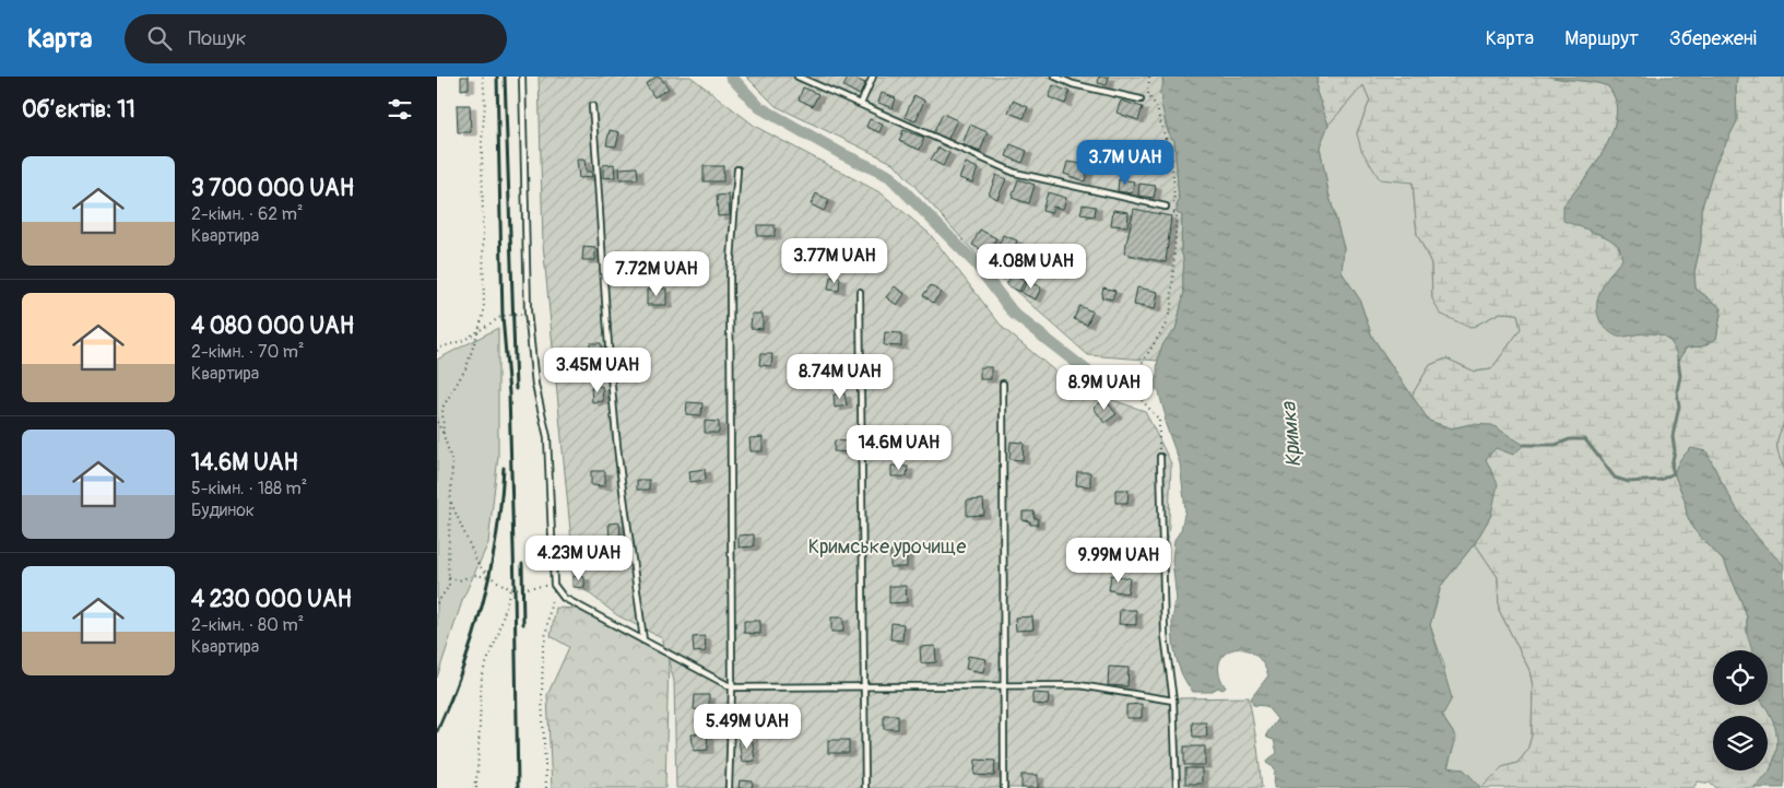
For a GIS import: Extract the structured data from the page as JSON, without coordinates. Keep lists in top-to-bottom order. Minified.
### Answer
{"water":["Кримка"],"parks":["Кримське урочище"],"page":{"header":"Карта","search":"Пошук","nav":["Карта","Маршрут","Збережені"],"heading":"Об’єктів: 11","price":["3.7M UAH","3.77M UAH","4.08M UAH","7.72M UAH","3.45M UAH","8.74M UAH","8.9M UAH","14.6M UAH","4.23M UAH","9.99M UAH","5.49M UAH"],"list":[{"name":"3 700 000 UAH","note":"2-кімн. · 62 m² · Квартира"},{"name":"4 080 000 UAH","note":"2-кімн. · 70 m² · Квартира"},{"name":"14.6M UAH","note":"5-кімн. · 188 m² · Будинок"},{"name":"4 230 000 UAH","note":"2-кімн. · 80 m² · Квартира"}]}}
